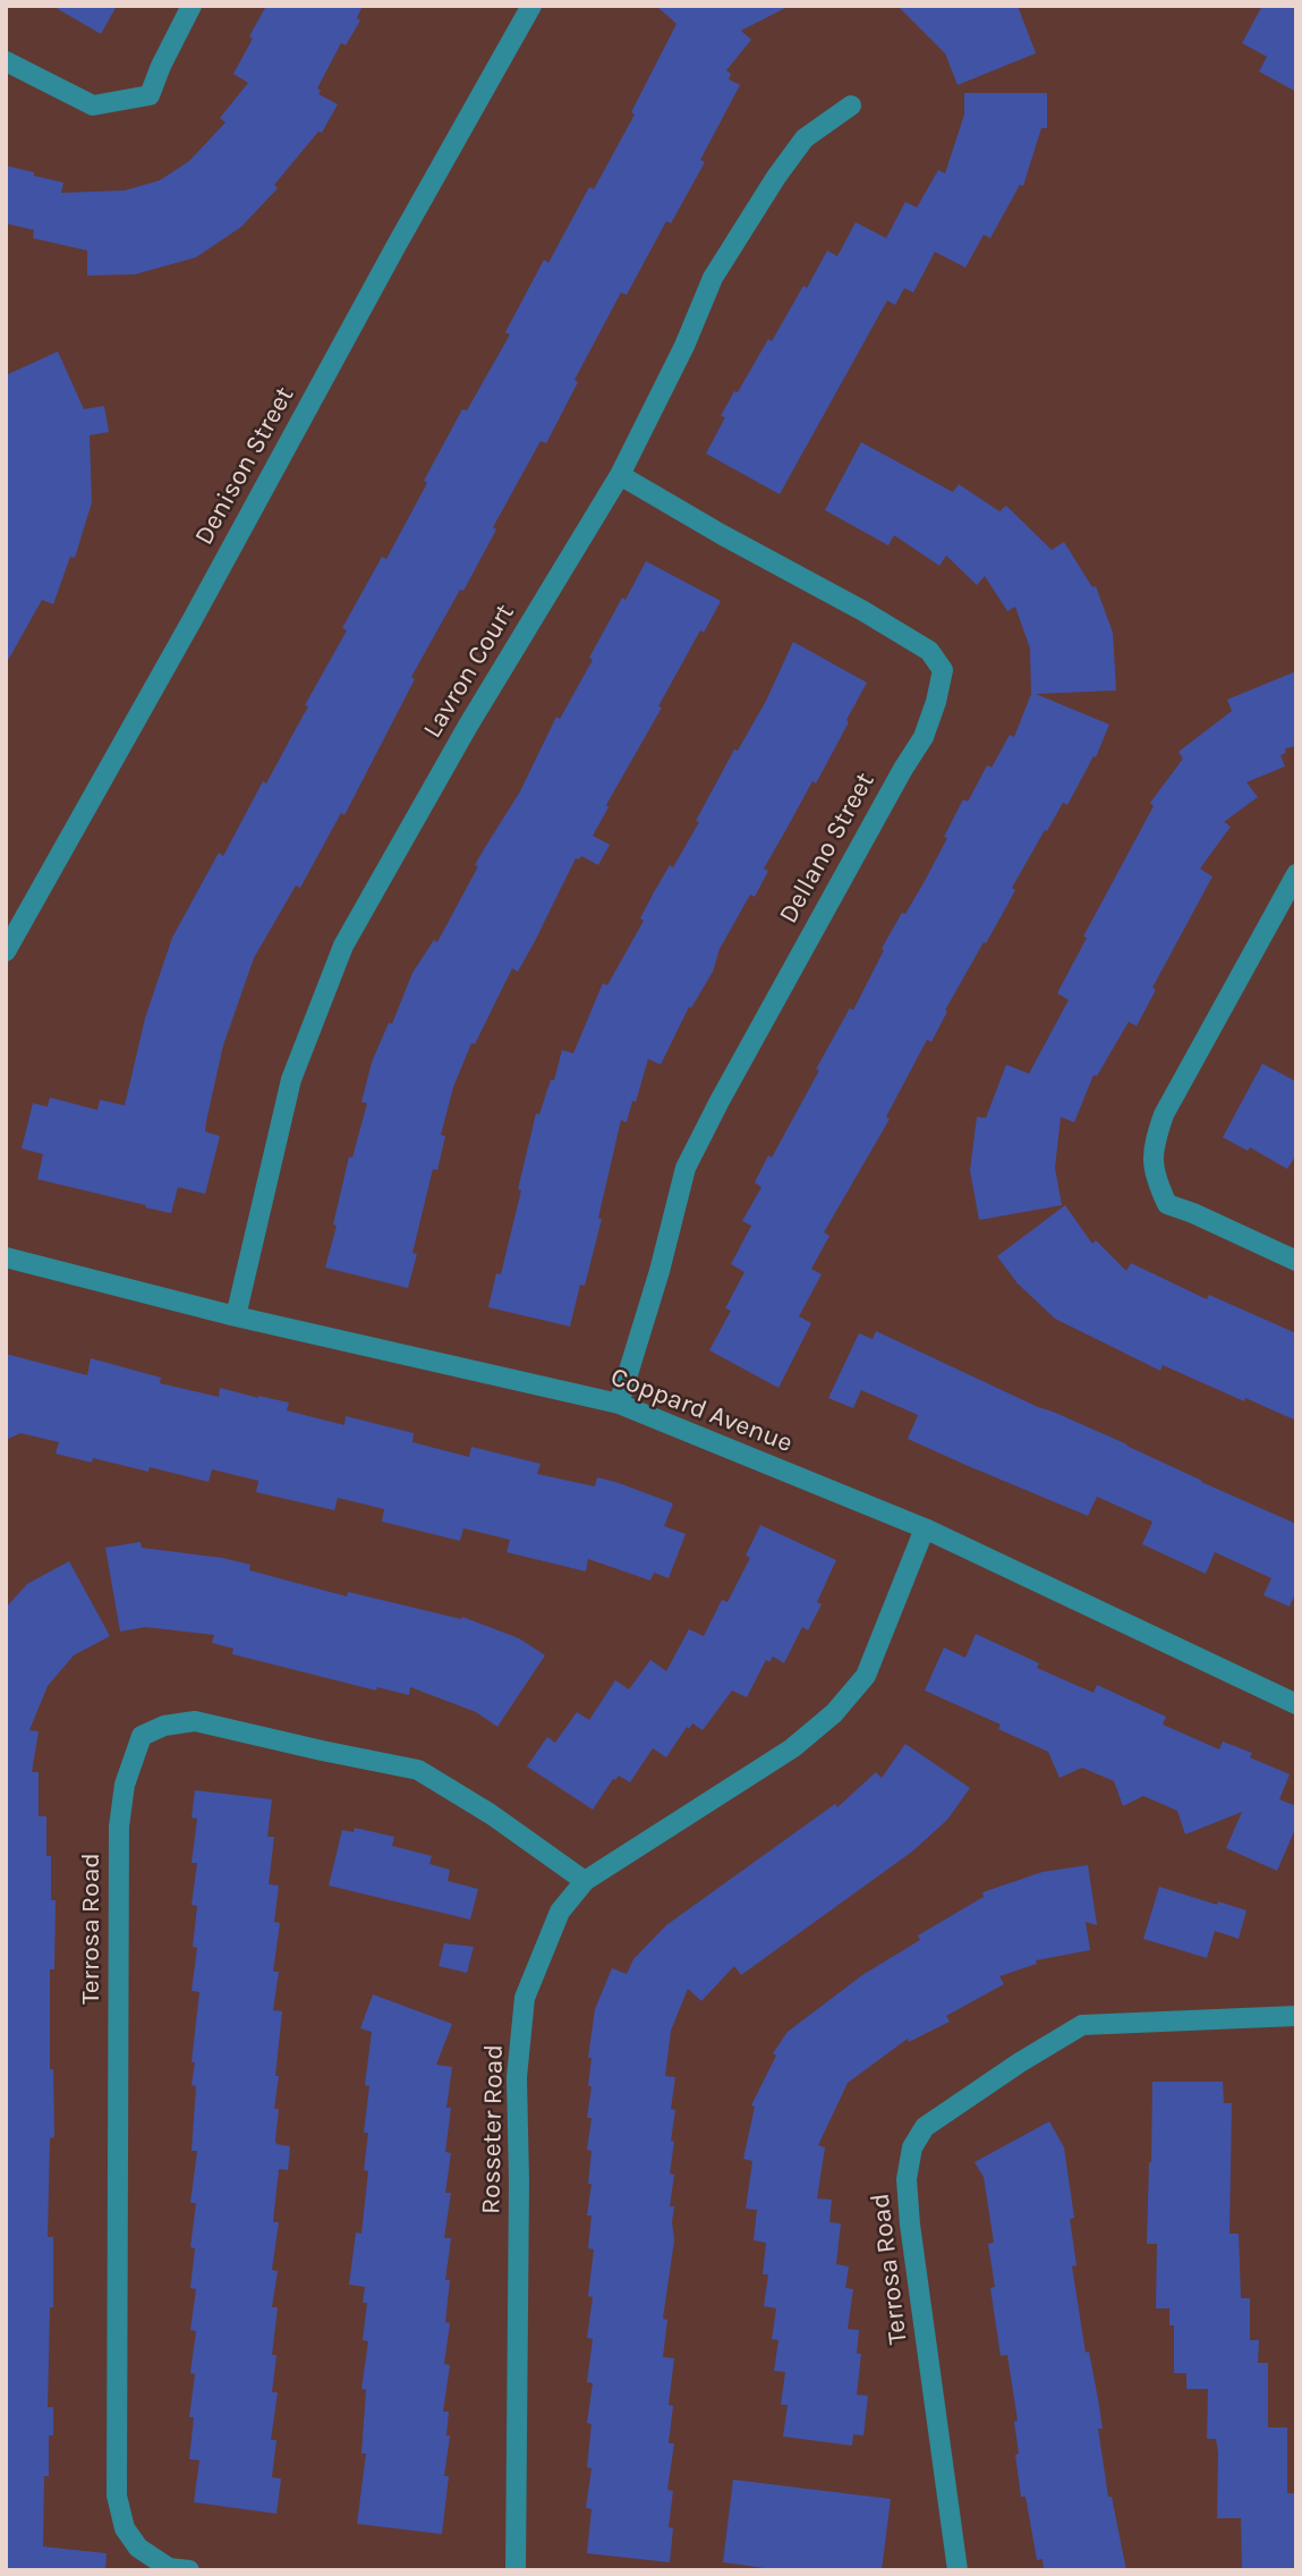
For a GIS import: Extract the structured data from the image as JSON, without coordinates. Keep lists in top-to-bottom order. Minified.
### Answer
{"streets":{"street":["Denison Street","Lavron Court","Dellano Street","Coppard Avenue","Terrosa Road","Rosseter Road"]},"crossings":[["Lavron Court","Dellano Street"],["Lavron Court","Coppard Avenue"],["Dellano Street","Coppard Avenue"],["Coppard Avenue","Rosseter Road"],["Terrosa Road","Rosseter Road"]]}
